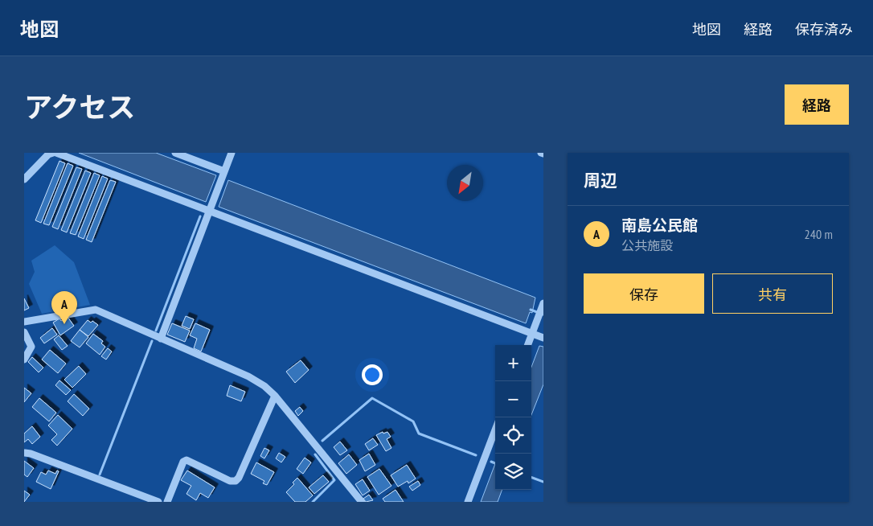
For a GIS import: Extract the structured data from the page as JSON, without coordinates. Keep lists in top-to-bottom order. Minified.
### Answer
{"north":"bottom left","page":{"header":"地図","nav":["地図","経路","保存済み"],"title":"アクセス","buttons":["経路",["保存","共有"]],"heading":"周辺","list":[{"mark":"A","name":"南島公民館","note":"公共施設","value":"240 m"}],"pins":"A","map_buttons":["+","−"]}}
